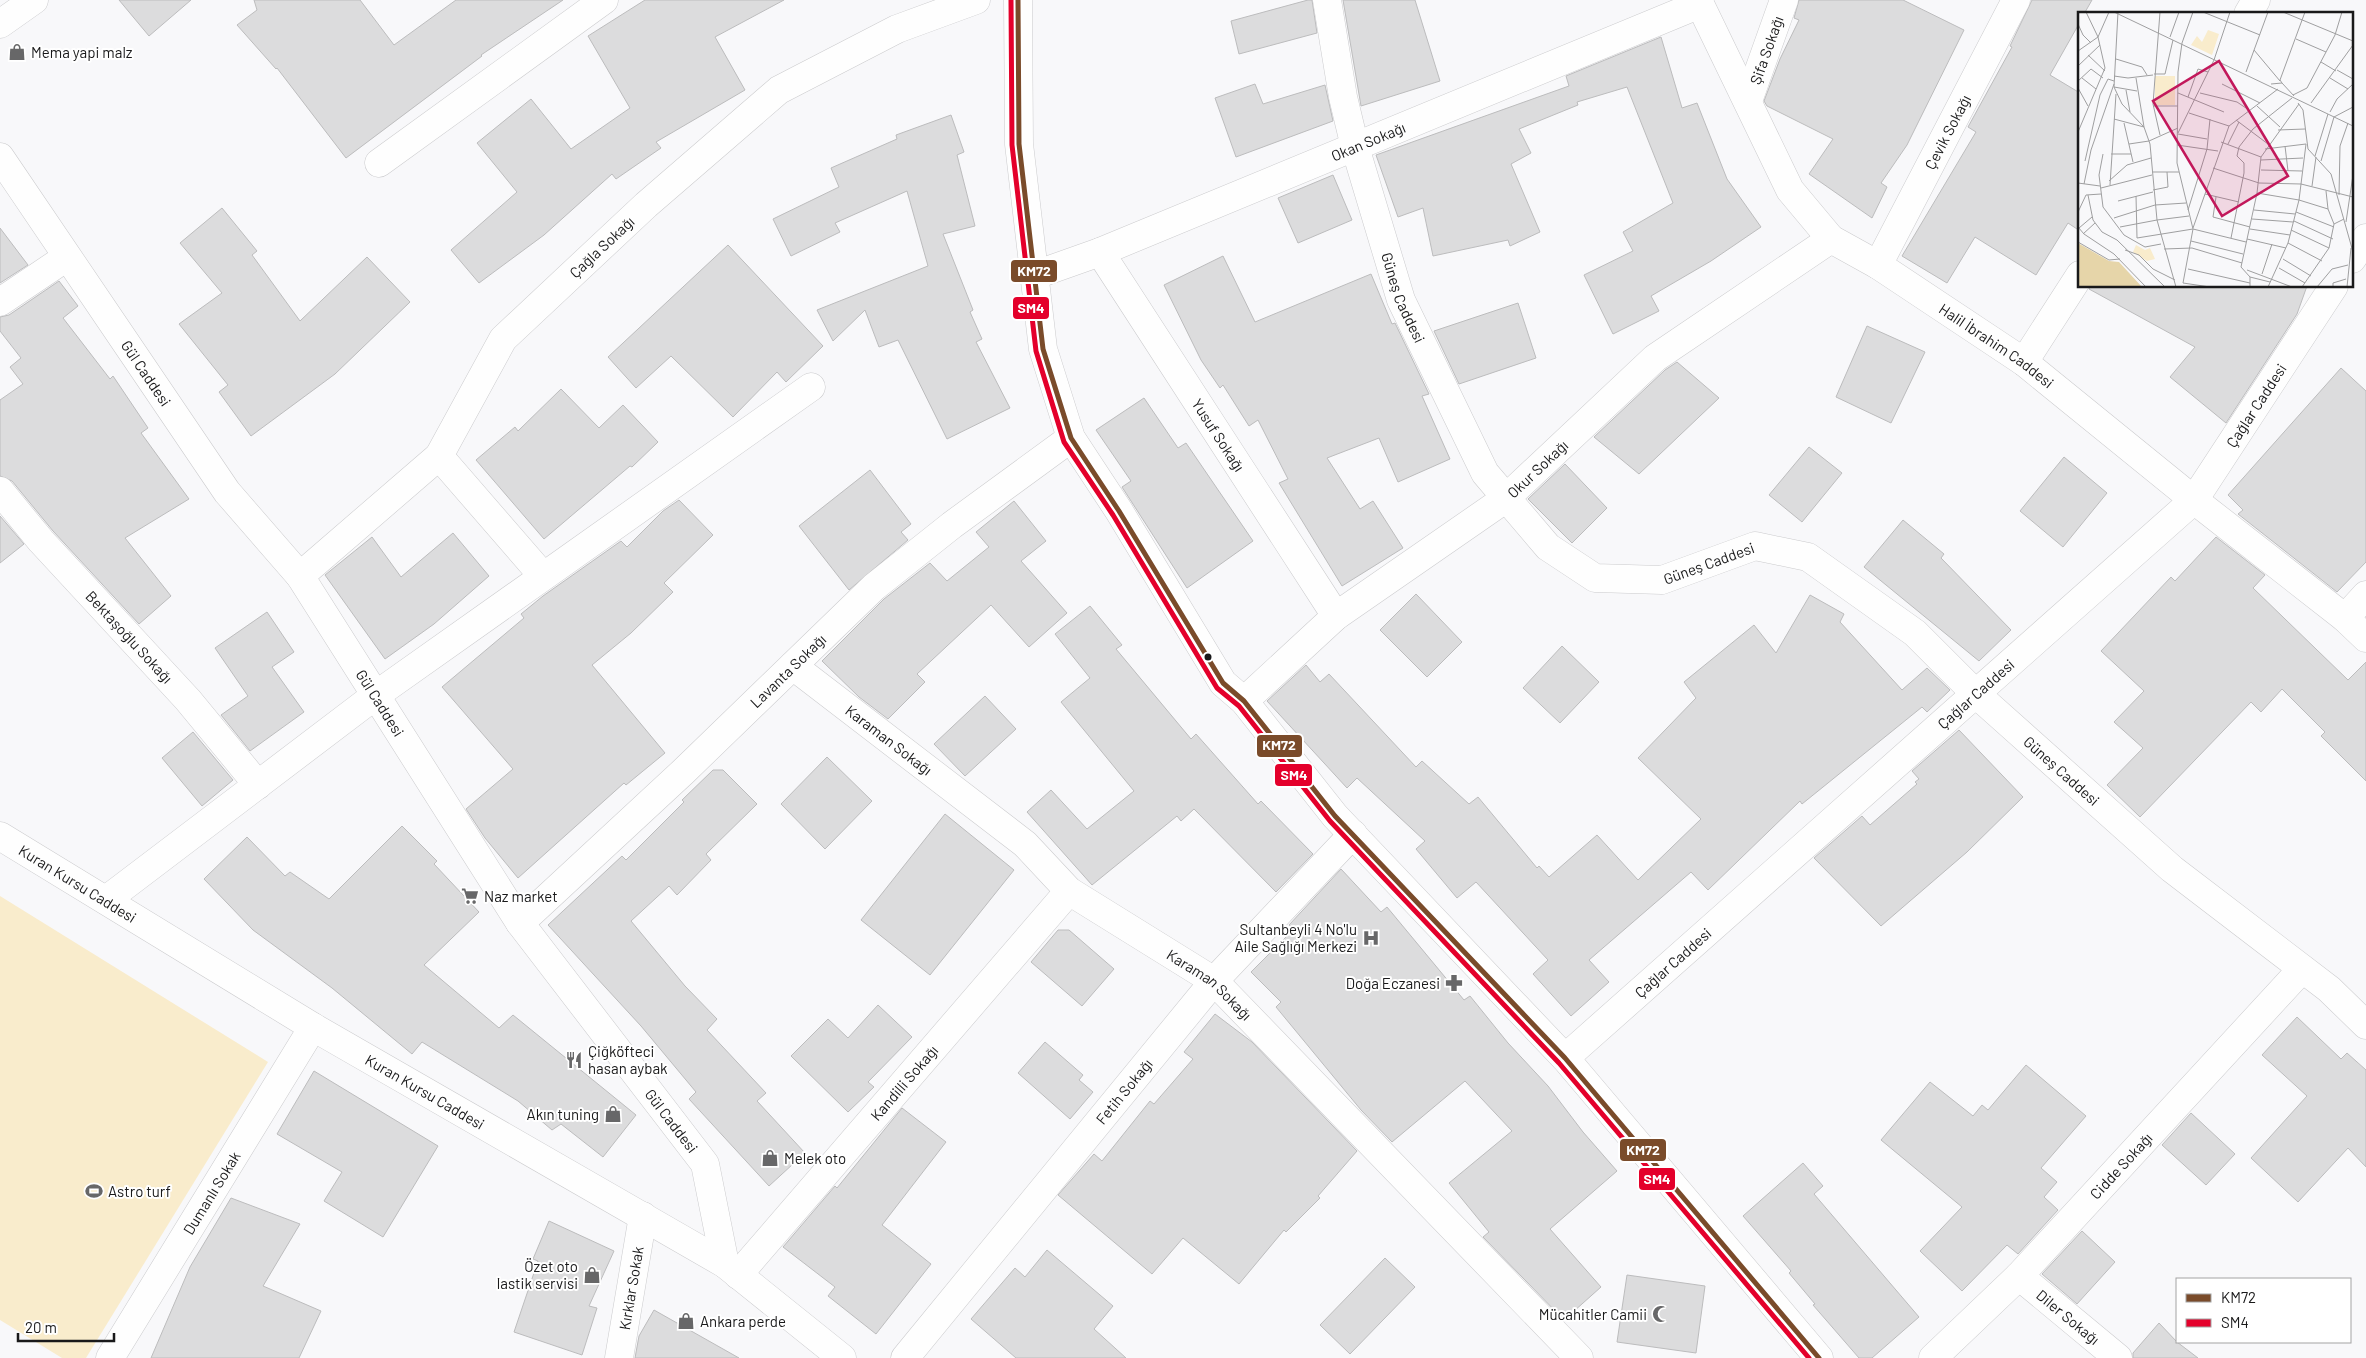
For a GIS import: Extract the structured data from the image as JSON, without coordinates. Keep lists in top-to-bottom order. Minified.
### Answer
{"streets":{"street":["Şifa Sokağı","Çevik Sokağı","Okan Sokağı","Çağla Sokağı","Güneş Caddesi","Halil İbrahim Caddesi","Gül Caddesi","Çağlar Caddesi","Yusuf Sokağı","Okur Sokağı","Bektaşoğlu Sokağı","Lavanta Sokağı","Karaman Sokağı","Kuran Kursu Caddesi","Kandilli Sokağı","Fetih Sokağı","Cidde Sokağı","Dumanlı Sokak","Kırklar Sokak","Diler Sokağı"]},"crossings":[["Şifa Sokağı","Halil İbrahim Caddesi"],["Çevik Sokağı","Halil İbrahim Caddesi"],["Okan Sokağı","Güneş Caddesi"],["Okan Sokağı","Halil İbrahim Caddesi"],["Okan Sokağı","Yusuf Sokağı"],["Çağla Sokağı","Gül Caddesi"],["Güneş Caddesi","Çağlar Caddesi"],["Güneş Caddesi","Okur Sokağı"],["Güneş Caddesi","Cidde Sokağı"],["Halil İbrahim Caddesi","Çağlar Caddesi"],["Halil İbrahim Caddesi","Okur Sokağı"],["Gül Caddesi","Lavanta Sokağı"],["Gül Caddesi","Kuran Kursu Caddesi"],["Gül Caddesi","Kandilli Sokağı"],["Yusuf Sokağı","Okur Sokağı"],["Lavanta Sokağı","Karaman Sokağı"],["Karaman Sokağı","Kandilli Sokağı"],["Karaman Sokağı","Fetih Sokağı"],["Kuran Kursu Caddesi","Kandilli Sokağı"],["Kuran Kursu Caddesi","Dumanlı Sokak"],["Kuran Kursu Caddesi","Kırklar Sokak"],["Cidde Sokağı","Diler Sokağı"]],"places":{"shop":["Mema yapi malz","Akın tuning","Melek oto","Özet oto lastik servisi","Ankara perde"],"supermarket":["Naz market"],"hospital":["Sultanbeyli 4 No'lu Aile Sağlığı Merkezi"],"pharmacy":["Doğa Eczanesi"],"restaurant":["Çiğköfteci hasan aybak"],"sports":["Astro turf"],"mosque":["Mücahitler Camii"]},"lines":["transit line KM72","transit line SM4"],"legend":["KM72","SM4"],"scale_bar":"20 m"}
